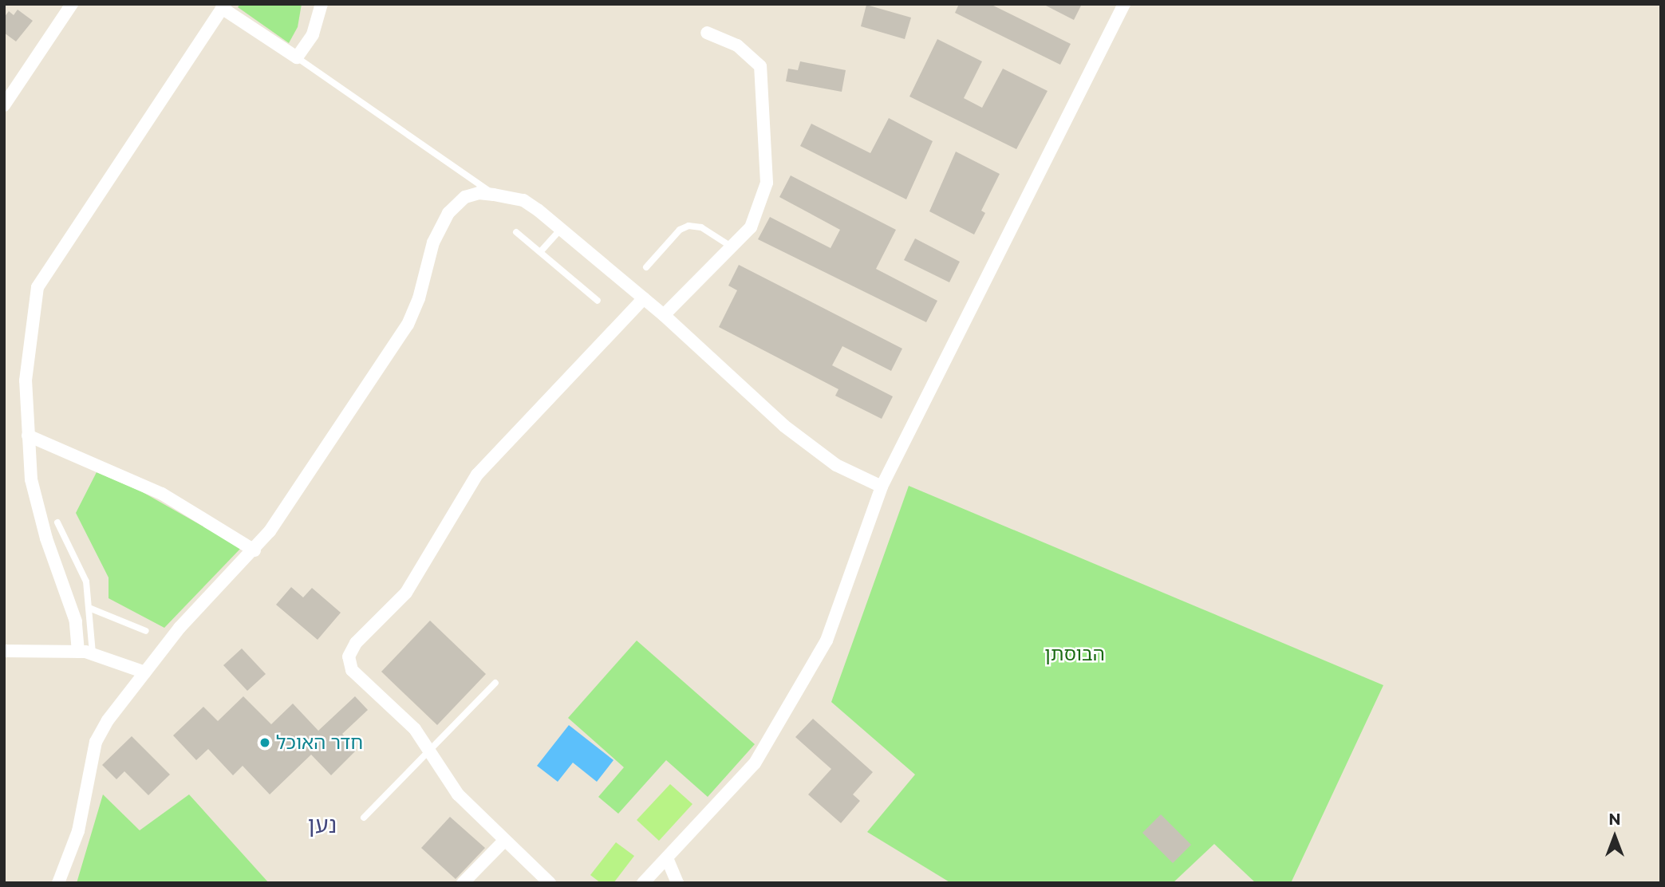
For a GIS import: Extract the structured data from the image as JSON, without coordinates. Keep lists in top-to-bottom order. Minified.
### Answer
{"districts":["נען"],"parks":["הבוסתן"],"places":["חדר האוכל"],"north":"top"}
